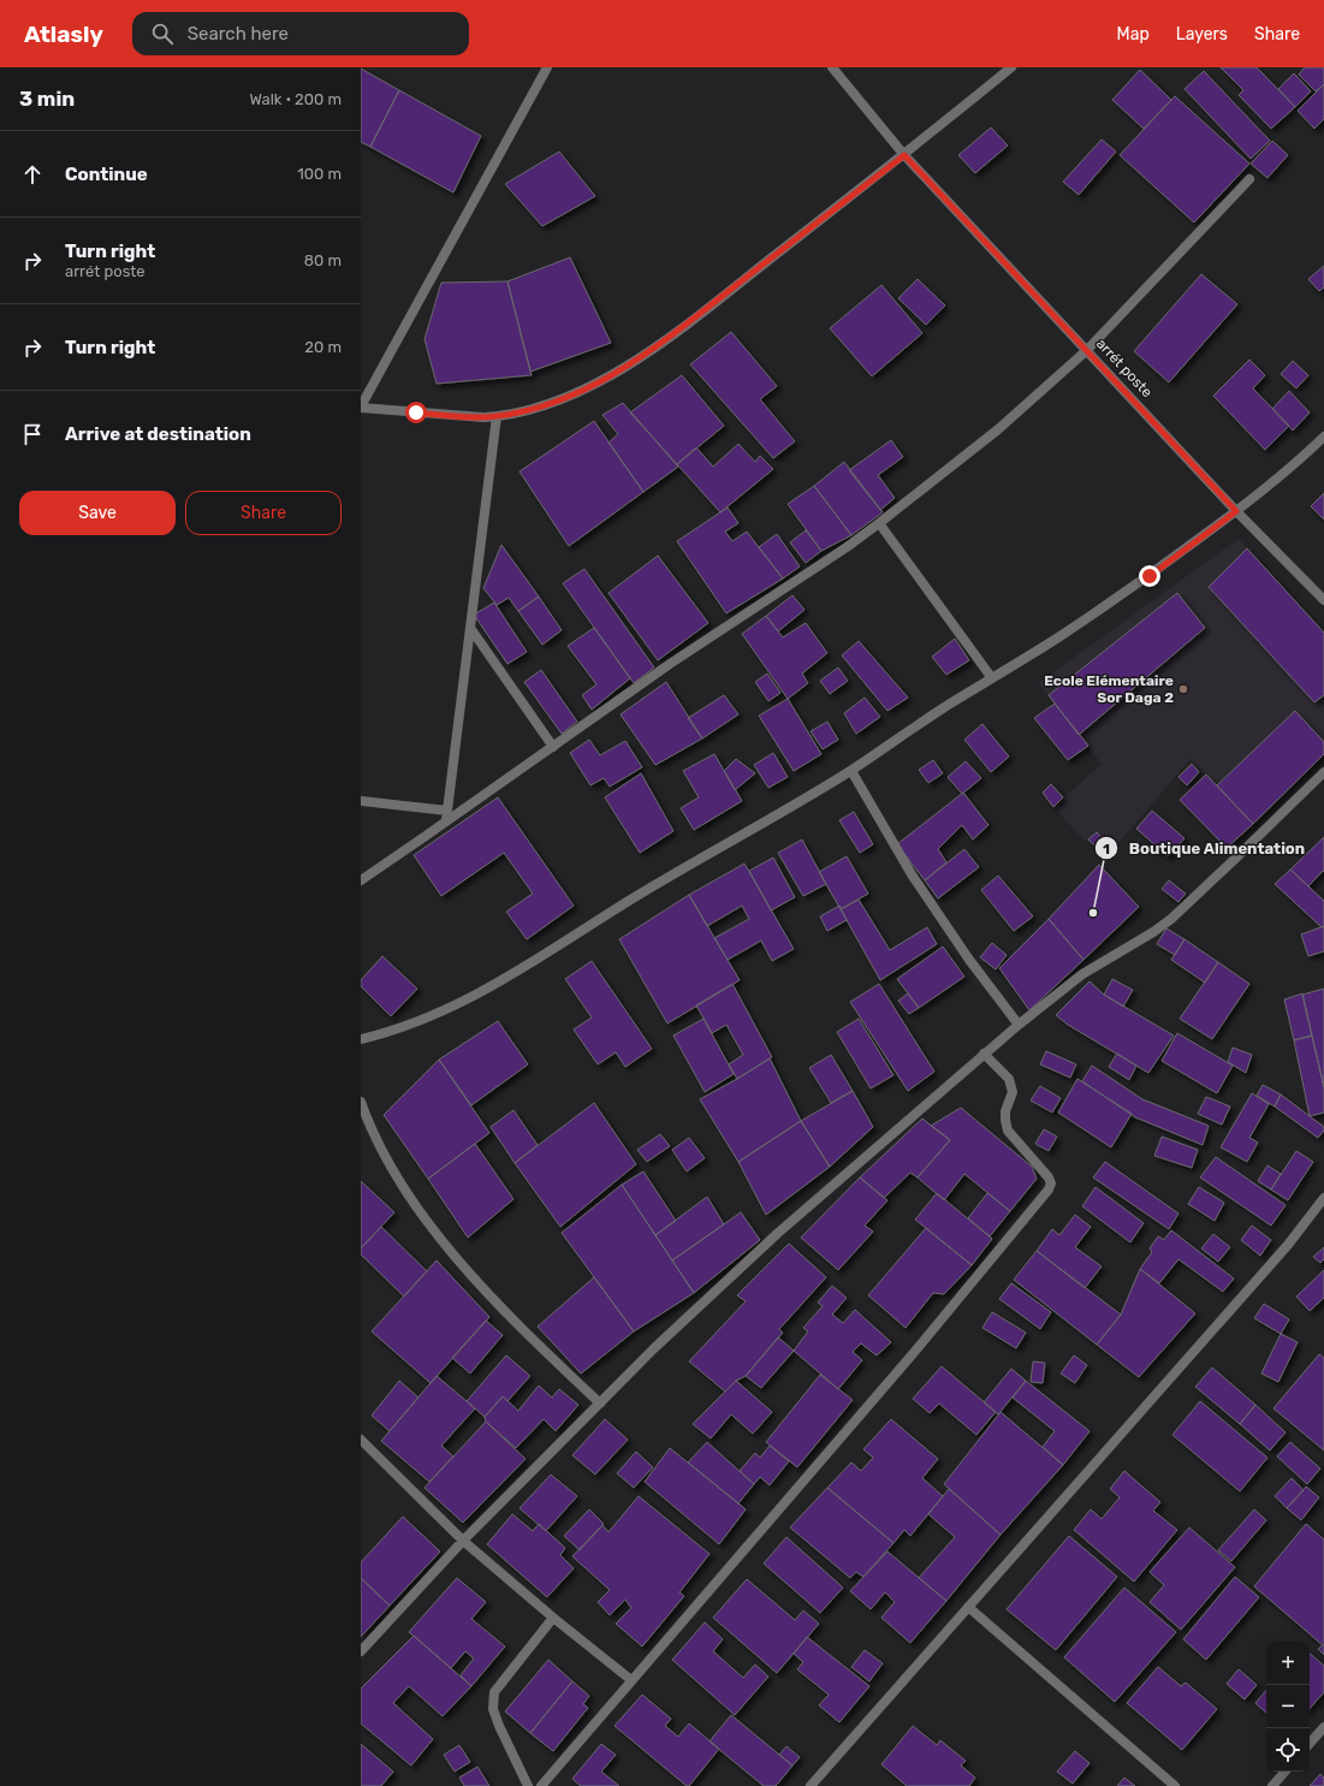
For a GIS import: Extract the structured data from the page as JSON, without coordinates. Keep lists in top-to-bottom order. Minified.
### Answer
{"streets":{"street":["arrét poste"]},"places":["Ecole Elémentaire Sor Daga 2","Boutique Alimentation"],"page":{"header":"Atlasly","search":"Search here","nav":["Map","Layers","Share"],"heading":["3 min","Walk · 200 m"],"list":[["Continue","100 m"],["Turn right","arrét poste","80 m"],["Turn right","20 m"],"Arrive at destination"],"buttons":["Save","Share"],"map_buttons":["+","−"]}}
